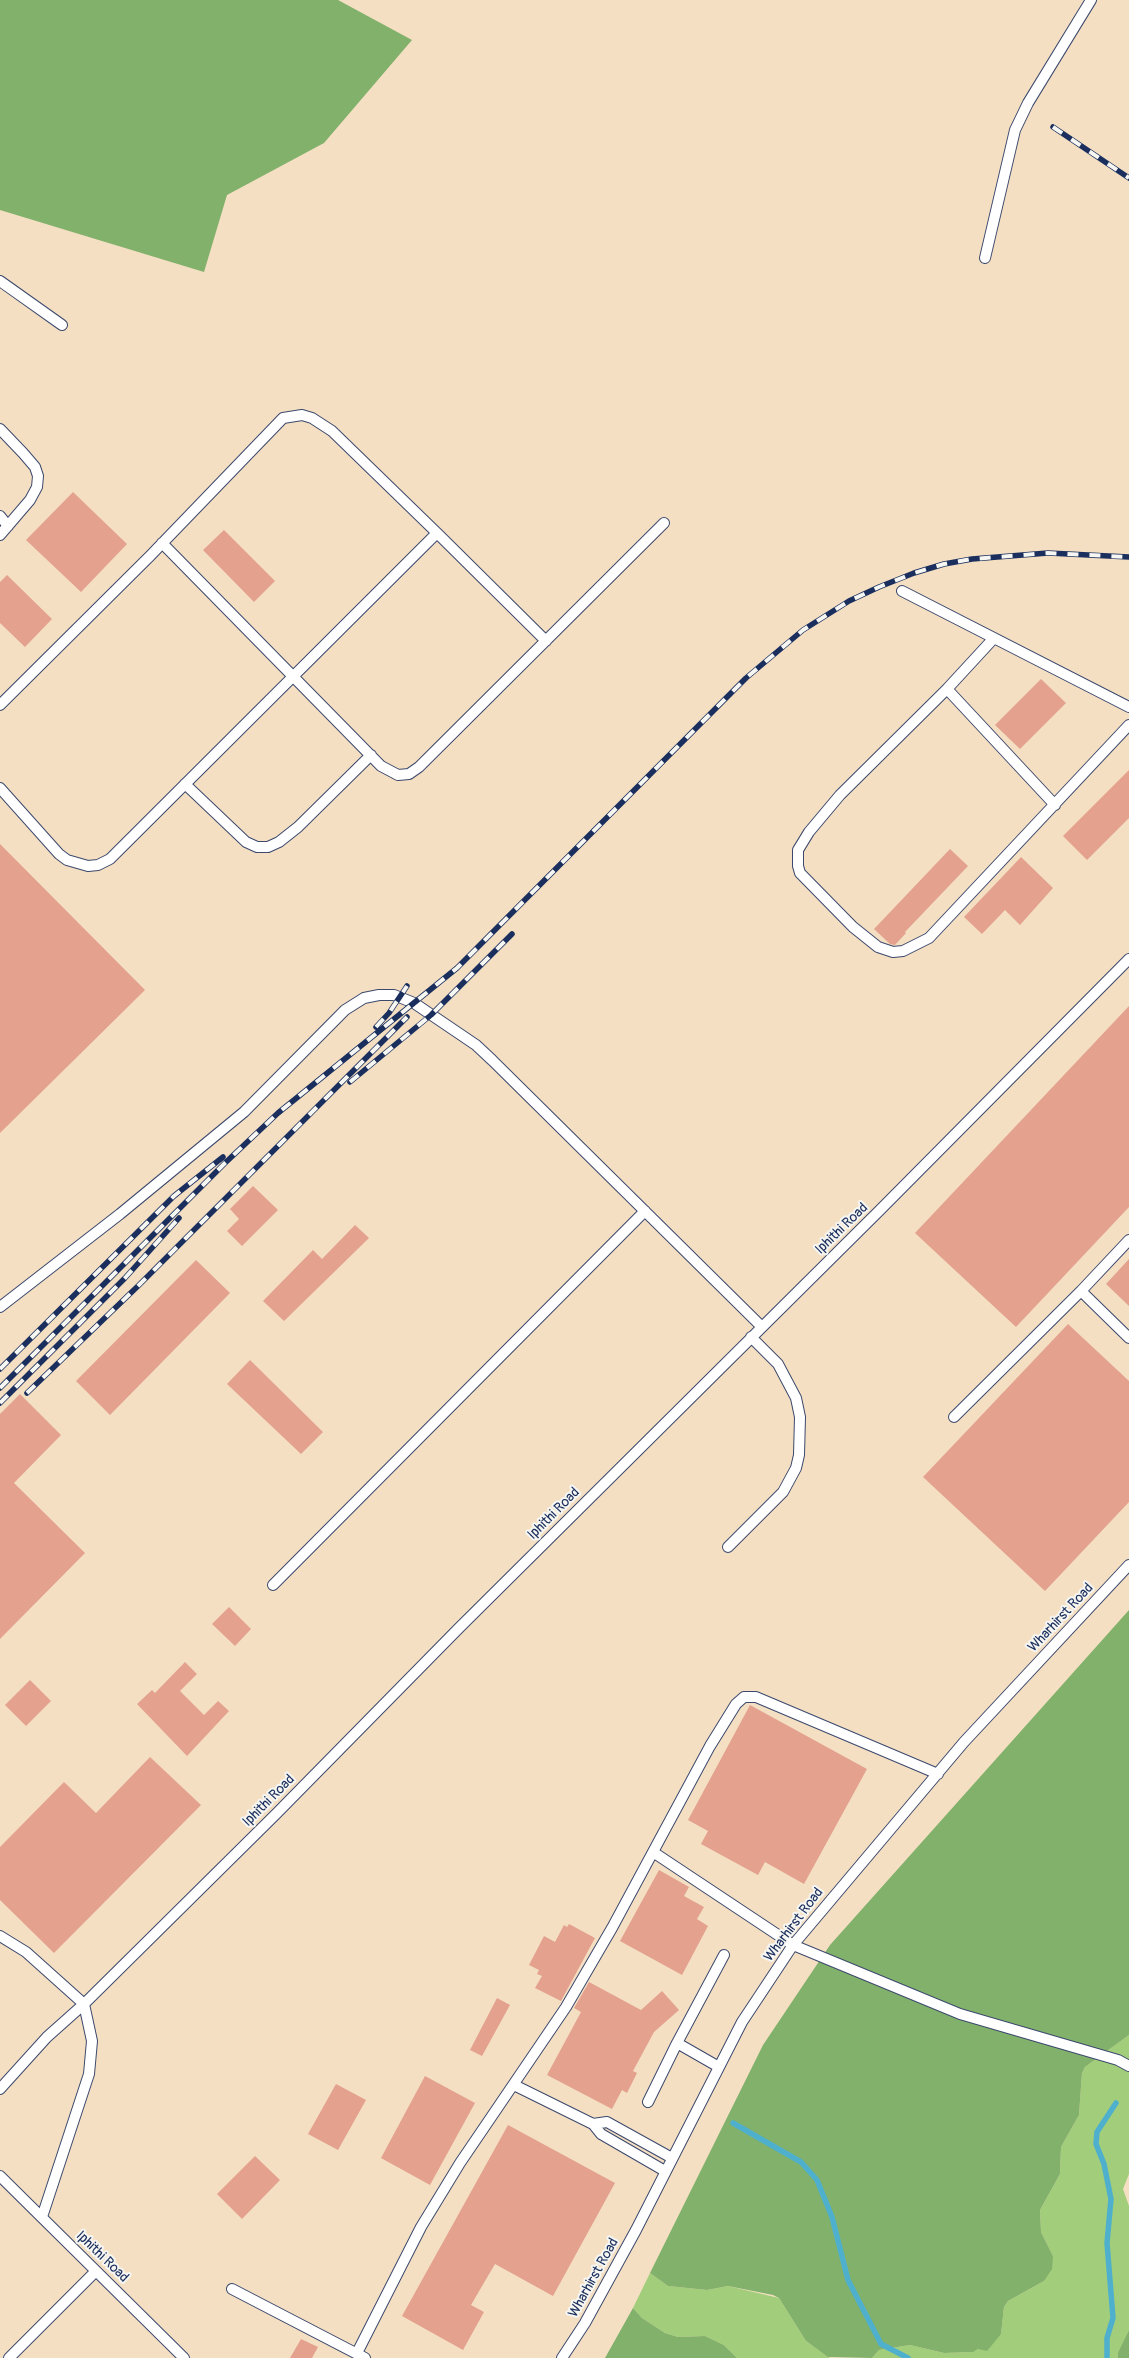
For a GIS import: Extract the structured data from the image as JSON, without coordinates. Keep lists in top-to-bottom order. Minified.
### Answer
{"streets":{"lane":["Iphithi Road","Wharhirst Road"]}}
